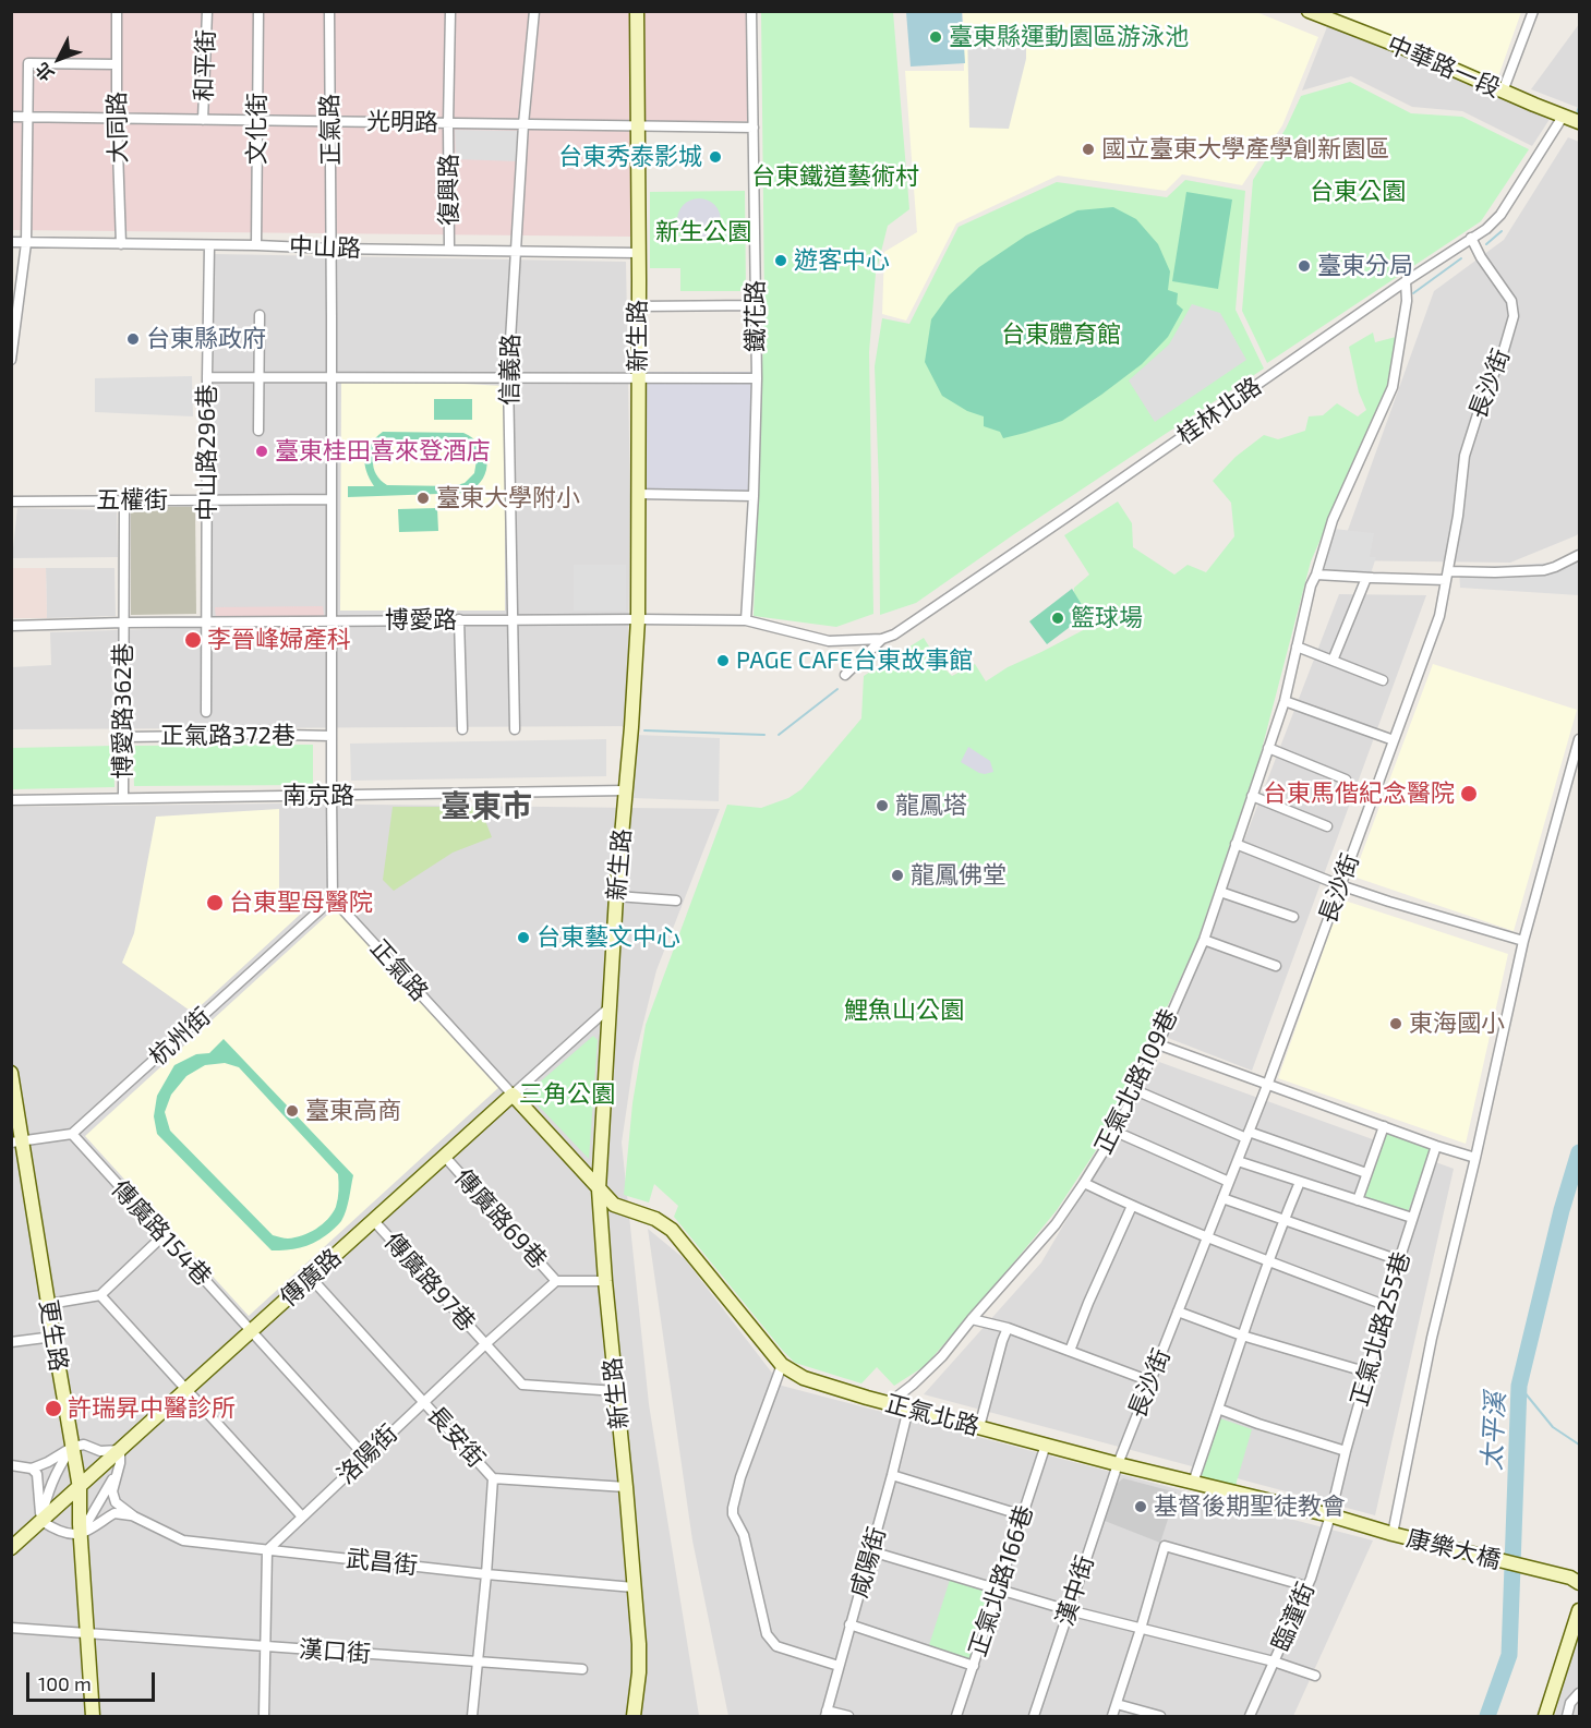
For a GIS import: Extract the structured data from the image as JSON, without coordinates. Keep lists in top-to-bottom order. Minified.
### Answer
{"streets":{"street":["和平街","中華路一段","光明路","大同路","文化街","正氣路","復興路","中山路","鐵花路","新生路","信義路","長沙街","桂林北路","中山路296巷","五權街","博愛路","博愛路362巷","正氣路372巷","南京路","杭州街","正氣北路109巷","傳廣路69巷","傳廣路154巷","傳廣路","傳廣路97巷","正氣北路255巷","更生路","正氣北路","長安街","洛陽街","康樂大橋","武昌街","咸陽街","正氣北路166巷","漢中街","臨潼街","漢口街"]},"crossings":[["和平街","光明路"],["中華路一段","桂林北路"],["光明路","大同路"],["光明路","文化街"],["光明路","正氣路"],["光明路","復興路"],["光明路","鐵花路"],["光明路","新生路"],["光明路","信義路"],["大同路","中山路"],["文化街","中山路"],["正氣路","中山路"],["正氣路","新生路"],["正氣路","五權街"],["正氣路","博愛路"],["正氣路","杭州街"],["正氣路","傳廣路"],["正氣路","正氣北路"],["復興路","中山路"],["中山路","新生路"],["中山路","信義路"],["中山路","中山路296巷"],["鐵花路","博愛路"],["新生路","博愛路"],["新生路","南京路"],["新生路","傳廣路"],["新生路","傳廣路97巷"],["新生路","正氣北路"],["新生路","武昌街"],["信義路","博愛路"],["長沙街","桂林北路"],["長沙街","正氣北路"],["長沙街","漢中街"],["桂林北路","博愛路"],["桂林北路","正氣北路109巷"],["中山路296巷","五權街"],["中山路296巷","博愛路"],["五權街","博愛路362巷"],["博愛路","博愛路362巷"],["博愛路362巷","正氣路372巷"],["博愛路362巷","南京路"],["杭州街","傳廣路154巷"],["正氣北路109巷","正氣北路"],["傳廣路69巷","傳廣路"],["傳廣路69巷","洛陽街"],["傳廣路154巷","傳廣路"],["傳廣路154巷","洛陽街"],["傳廣路","傳廣路97巷"],["傳廣路","更生路"],["傳廣路","長安街"],["傳廣路","武昌街"],["傳廣路97巷","洛陽街"],["正氣北路255巷","正氣北路"],["正氣北路255巷","康樂大橋"],["正氣北路255巷","臨潼街"],["更生路","漢口街"],["正氣北路","康樂大橋"],["正氣北路","咸陽街"],["正氣北路","正氣北路166巷"],["正氣北路","漢中街"],["正氣北路","臨潼街"],["長安街","洛陽街"],["長安街","武昌街"],["長安街","漢口街"],["洛陽街","武昌街"],["康樂大橋","臨潼街"]],"districts":["臺東市"],"water":["太平溪"],"parks":["台東鐵道藝術村","台東公園","新生公園","台東體育館","鯉魚山公園","三角公園"],"places":["臺東縣運動園區游泳池","國立臺東大學產學創新園區","台東秀泰影城","遊客中心","臺東分局","台東縣政府","臺東桂田喜來登酒店","臺東大學附小","籃球場","李晉峰婦產科","PAGE CAFE台東故事館","台東馬偕紀念醫院","龍鳳塔","龍鳳佛堂","台東聖母醫院","台東藝文中心","東海國小","臺東高商","許瑞昇中醫診所","基督後期聖徒教會"],"scale_bar":"100 m","north":"bottom left"}
